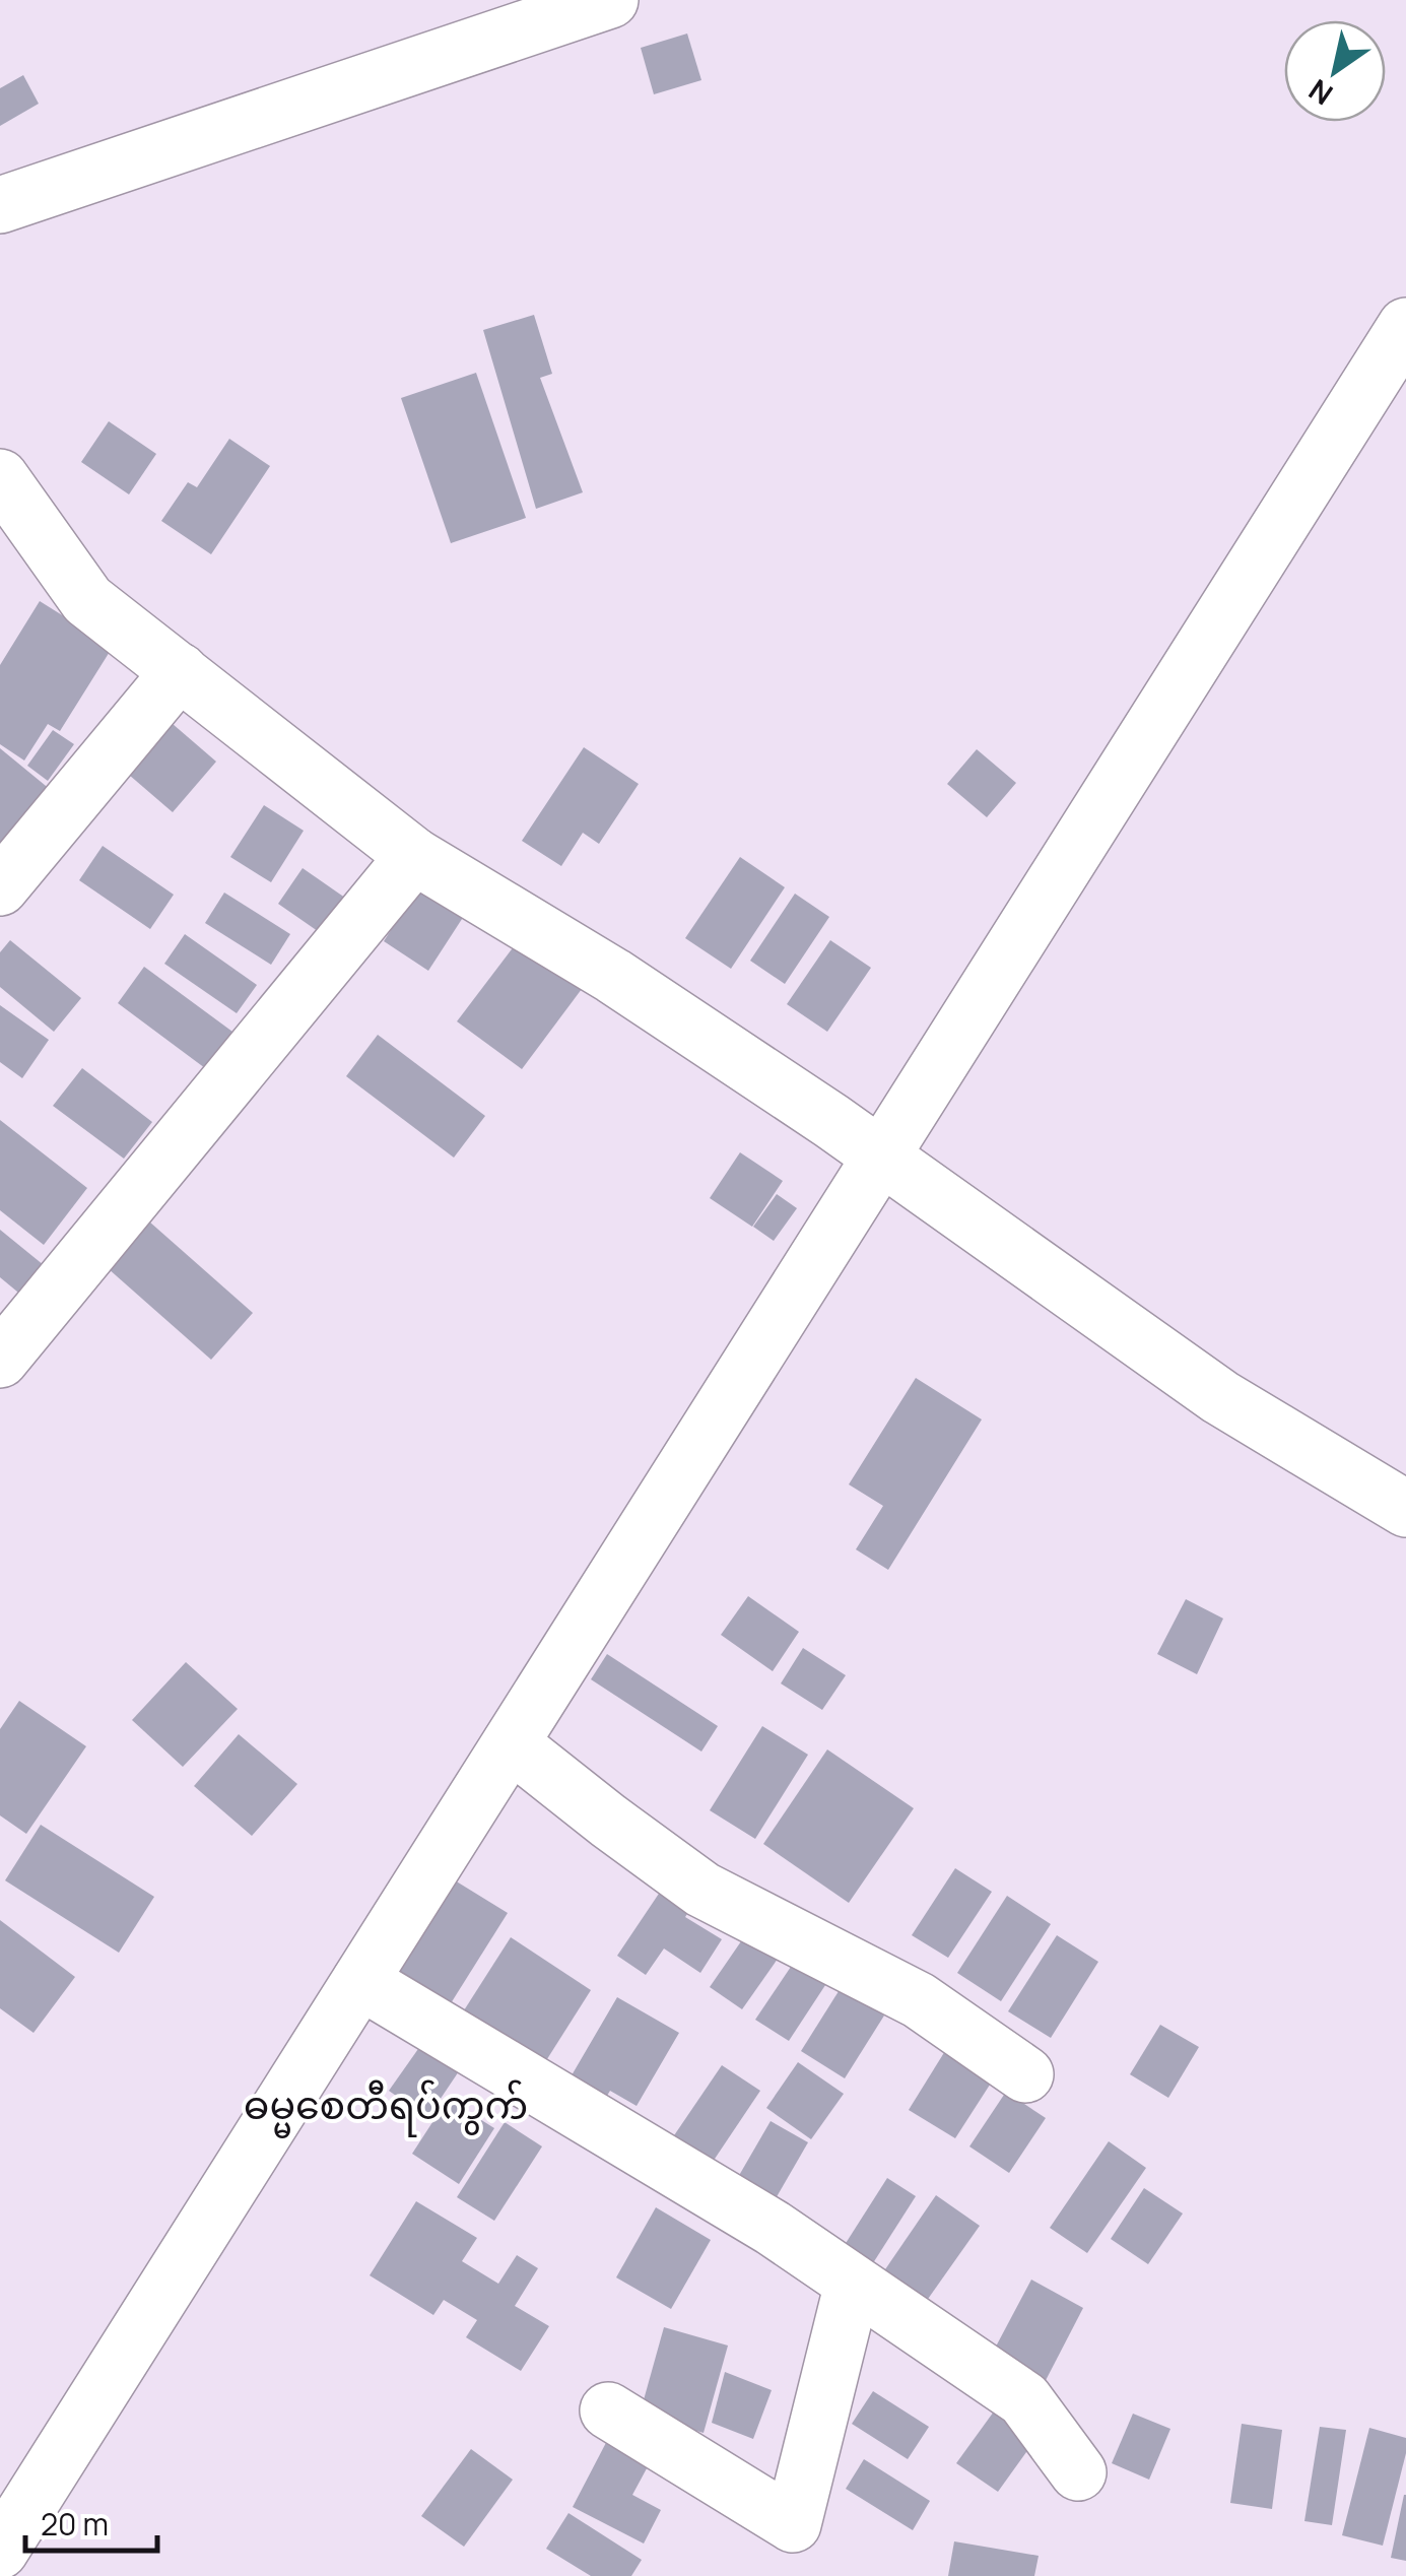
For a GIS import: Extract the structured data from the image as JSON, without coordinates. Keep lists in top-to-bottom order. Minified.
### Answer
{"districts":["ဓမ္မစေတီရပ်ကွက်"],"scale_bar":"20 m","north":"bottom left"}
